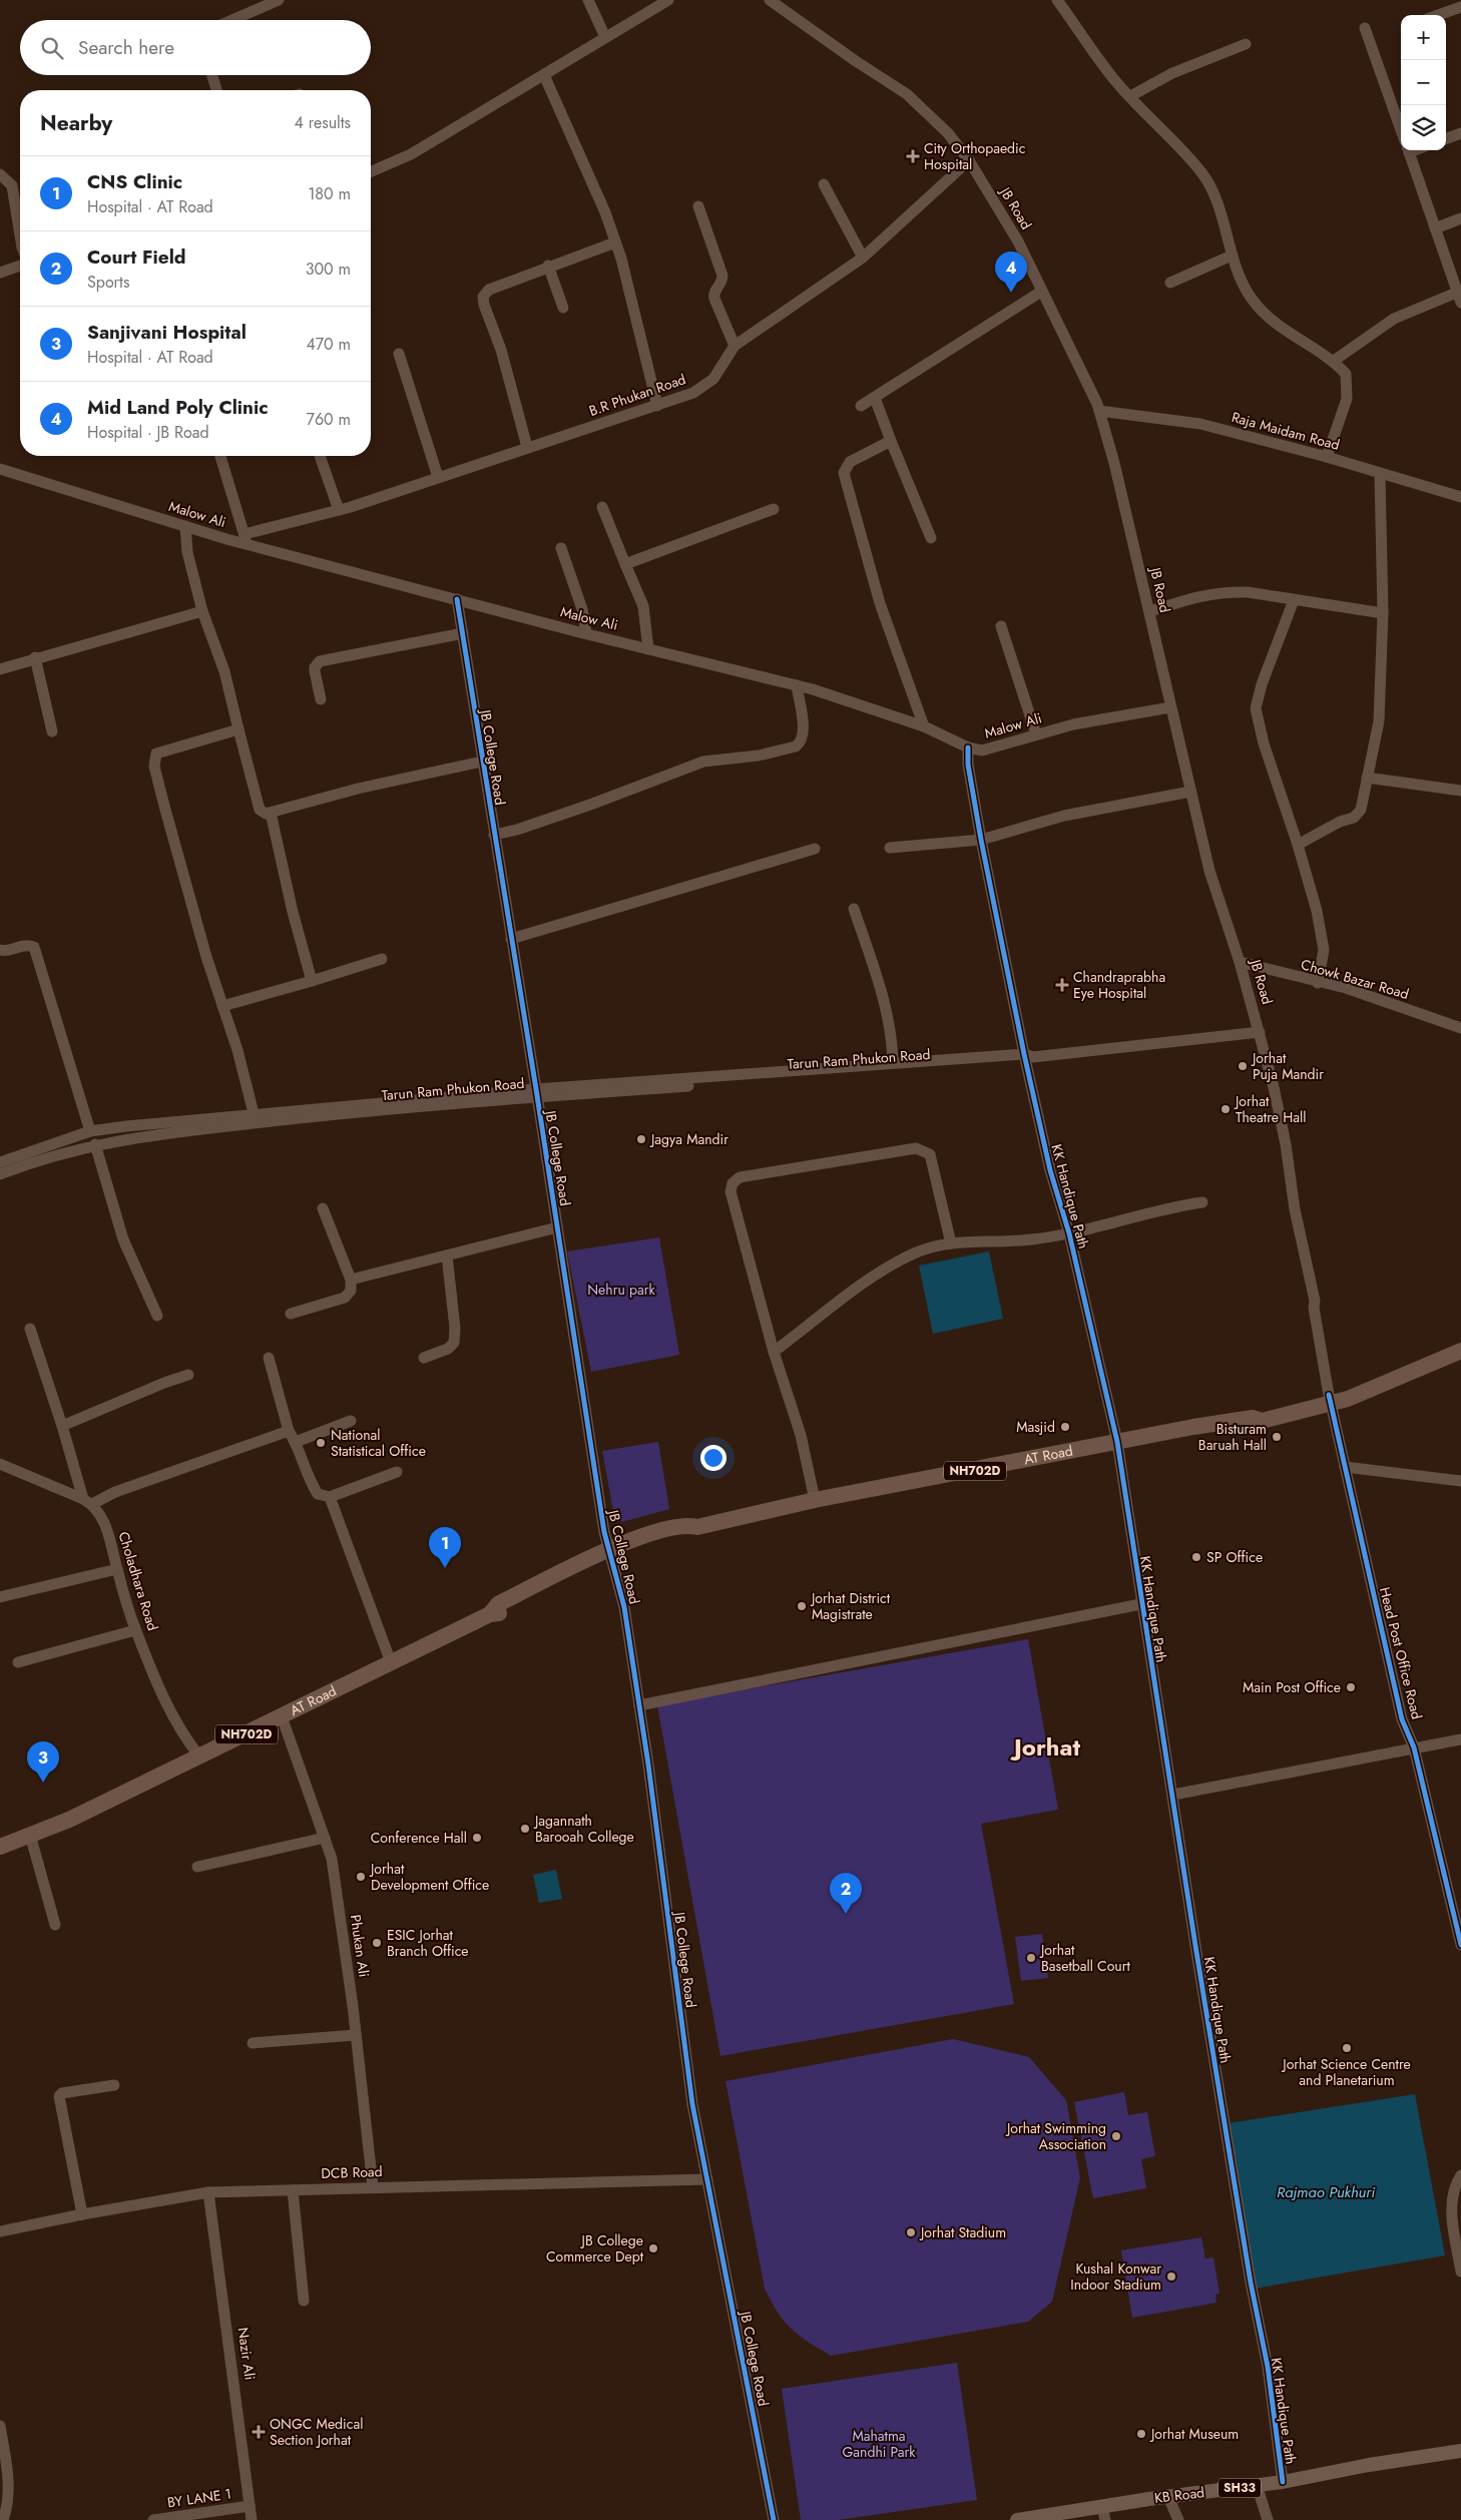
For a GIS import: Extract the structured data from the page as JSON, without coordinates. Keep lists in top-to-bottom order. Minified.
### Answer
{"streets":{"highway":["AT Road","NH702D"],"main road":["SH33","KB Road"],"street":["JB Road","B.R Phukan Road","Raja Maidam Road","Malow Ali","JB College Road","Chowk Bazar Road","Tarun Ram Phukon Road","KK Handique Path","Choladhara Road","Head Post Office Road","Phukan Ali","DCB Road","Nazir Ali","BY LANE 1"]},"crossings":[["JB Road","B.R Phukan Road"],["JB Road","Raja Maidam Road"],["JB Road","Malow Ali"],["JB Road","Chowk Bazar Road"],["JB Road","Tarun Ram Phukon Road"],["JB Road","AT Road"],["JB Road","Head Post Office Road"],["B.R Phukan Road","Malow Ali"],["Malow Ali","JB College Road"],["Malow Ali","KK Handique Path"],["JB College Road","Tarun Ram Phukon Road"],["JB College Road","AT Road"],["JB College Road","DCB Road"],["Tarun Ram Phukon Road","KK Handique Path"],["KK Handique Path","AT Road"],["KK Handique Path","KB Road"],["AT Road","Choladhara Road"],["AT Road","Head Post Office Road"],["AT Road","Phukan Ali"],["Phukan Ali","DCB Road"],["DCB Road","Nazir Ali"],["Nazir Ali","BY LANE 1"]],"districts":["Jorhat"],"water":["Rajmao Pukhuri"],"parks":["Nehru park","Mahatma Gandhi Park"],"places":{"health":["City Orthopaedic Hospital","Chandraprabha Eye Hospital","ONGC Medical Section Jorhat"],"other":["Jorhat Puja Mandir","Jorhat Theatre Hall","Jagya Mandir","Masjid","Bisturam Baruah Hall","National Statistical Office","SP Office","Jorhat District Magistrate","Main Post Office","Jagannath Barooah College","Conference Hall","Jorhat Development Office","ESIC Jorhat Branch Office","Jorhat Basetball Court","Jorhat Science Centre and Planetarium","Jorhat Swimming Association","Jorhat Stadium","JB College Commerce Dept","Kushal Konwar Indoor Stadium","Jorhat Museum"]},"page":{"map_buttons":["+","−"],"search":"Search here","heading":["Nearby","4 results"],"list":[{"mark":"1","name":"CNS Clinic","note":"Hospital · AT Road","value":"180 m"},{"mark":"2","name":"Court Field","note":"Sports","value":"300 m"},{"mark":"3","name":"Sanjivani Hospital","note":"Hospital · AT Road","value":"470 m"},{"mark":"4","name":"Mid Land Poly Clinic","note":"Hospital · JB Road","value":"760 m"}],"pins":["4","1","3","2"]}}
